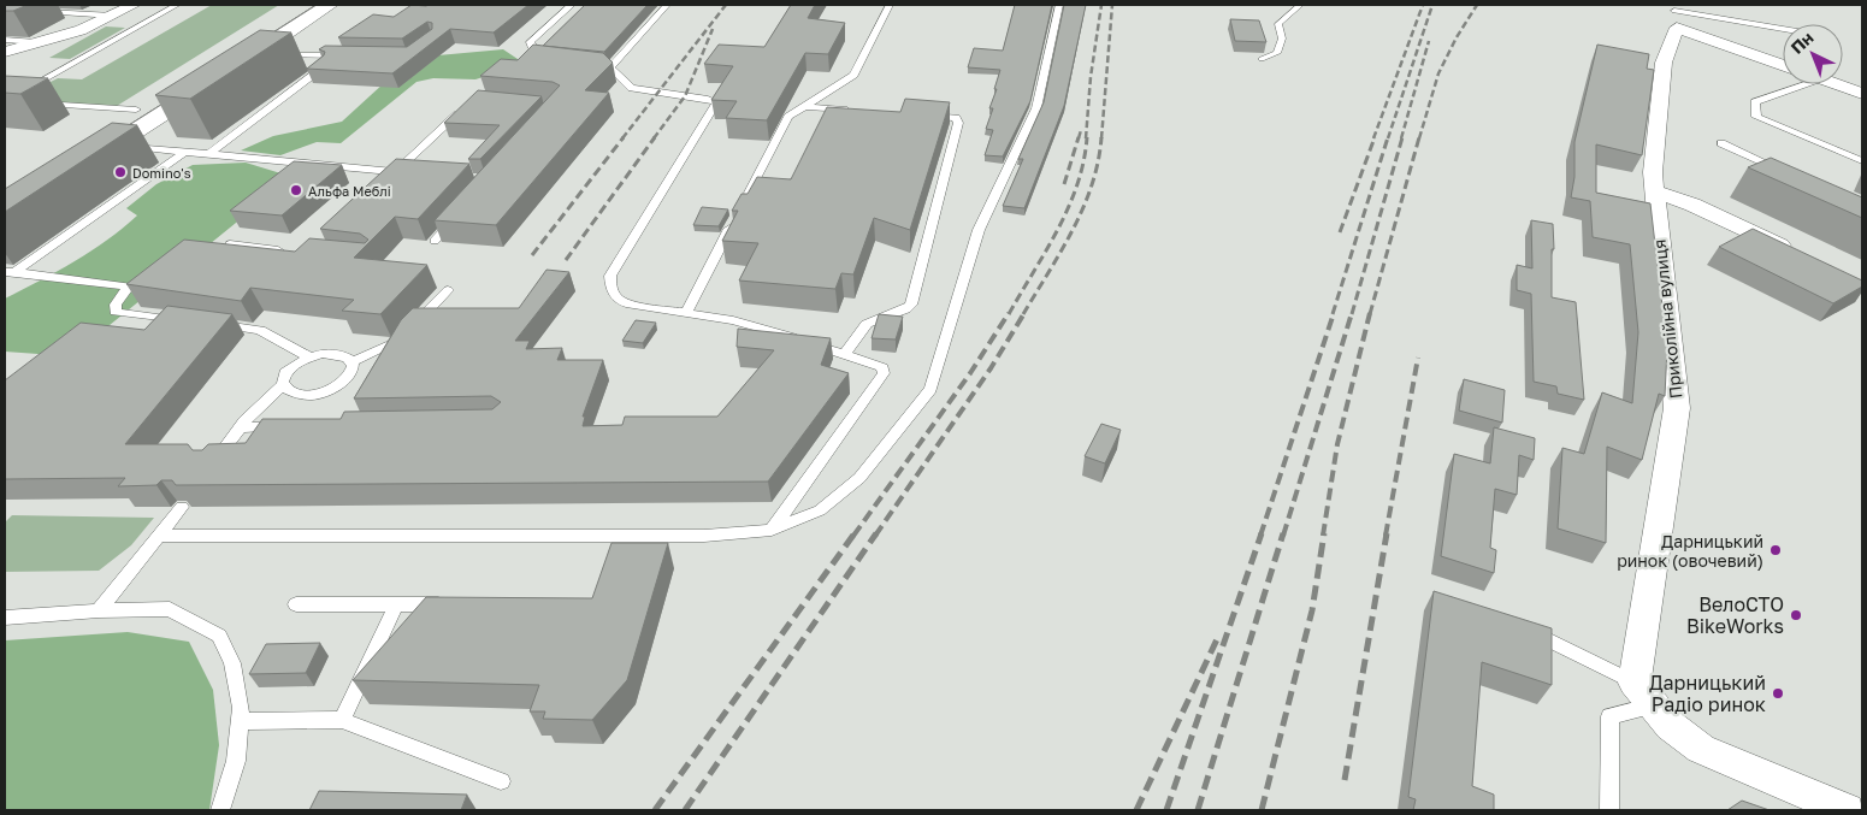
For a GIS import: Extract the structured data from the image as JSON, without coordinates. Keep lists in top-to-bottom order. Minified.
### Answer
{"streets":{"street":["Приколійна вулиця"]},"places":["Domino's","Альфа Меблі","Дарницький ринок (овочевий)","ВелоСТО BikeWorks","Дарницький Радіо ринок"],"north":"top left"}
